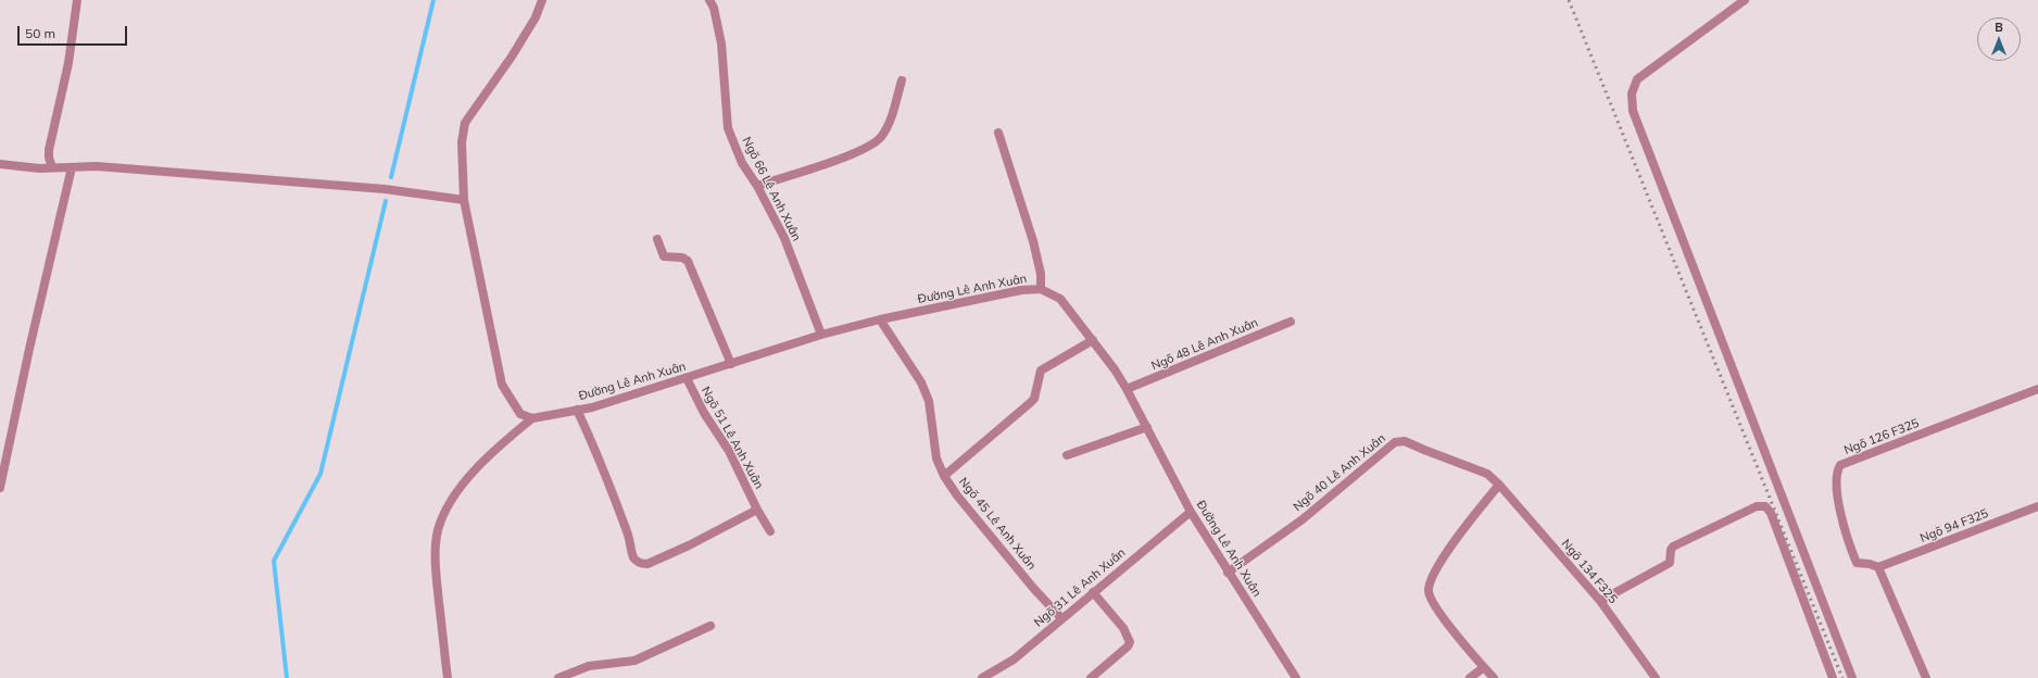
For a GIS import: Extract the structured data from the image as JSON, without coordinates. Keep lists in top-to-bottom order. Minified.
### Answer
{"streets":{"street":["Ngõ 66 Lê Anh Xuân","Đường Lê Anh Xuân","Ngõ 48 Lê Anh Xuân","Ngõ 126 F325","Ngõ 51 Lê Anh Xuân","Ngõ 40 Lê Anh Xuân","Ngõ 45 Lê Anh Xuân","Ngõ 94 F325","Ngõ 134 F325","Ngõ 31 Lê Anh Xuân"]},"crossings":[["Ngõ 66 Lê Anh Xuân","Đường Lê Anh Xuân"],["Đường Lê Anh Xuân","Ngõ 48 Lê Anh Xuân"],["Đường Lê Anh Xuân","Ngõ 51 Lê Anh Xuân"],["Đường Lê Anh Xuân","Ngõ 40 Lê Anh Xuân"],["Đường Lê Anh Xuân","Ngõ 45 Lê Anh Xuân"],["Đường Lê Anh Xuân","Ngõ 31 Lê Anh Xuân"],["Ngõ 126 F325","Ngõ 94 F325"],["Ngõ 40 Lê Anh Xuân","Ngõ 134 F325"],["Ngõ 45 Lê Anh Xuân","Ngõ 31 Lê Anh Xuân"]],"scale_bar":"50 m","north":"top"}
